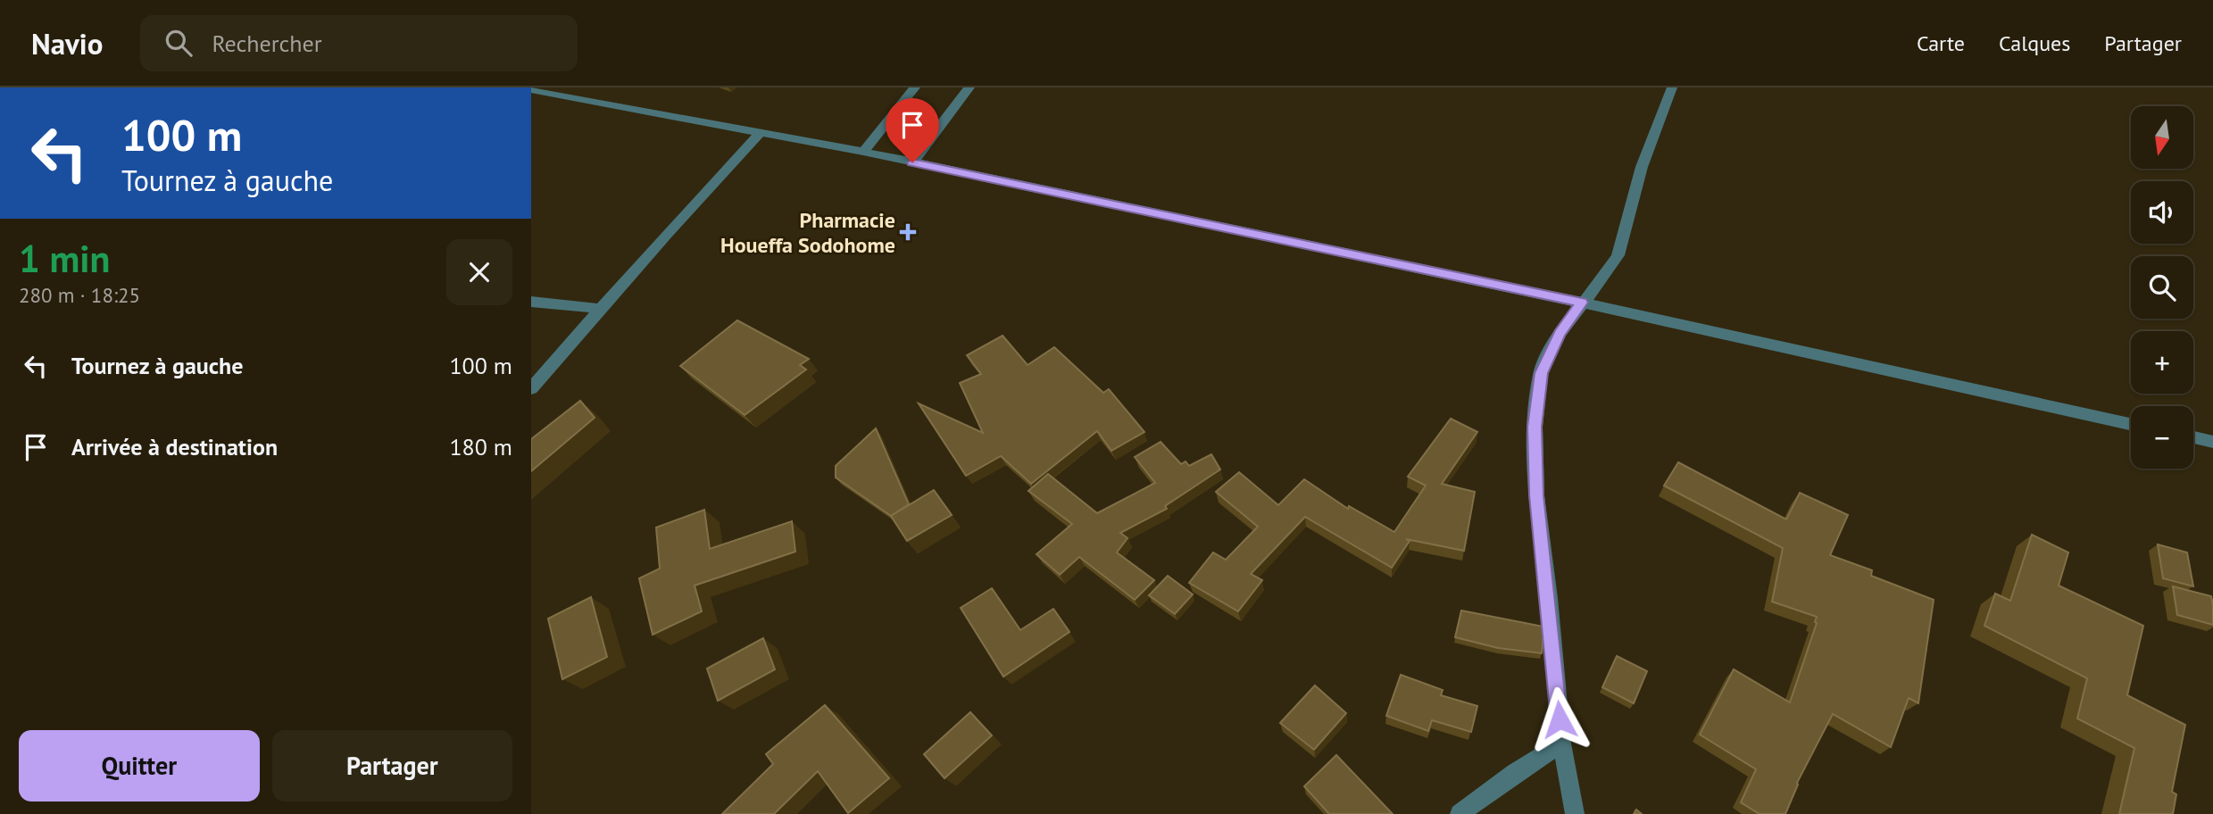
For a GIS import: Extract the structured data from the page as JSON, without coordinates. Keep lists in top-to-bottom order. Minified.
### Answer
{"places":{"health":["Pharmacie Houeffa Sodohome"]},"north":"bottom","page":{"header":"Navio","search":"Rechercher","nav":["Carte","Calques","Partager"],"turn":["100 m","Tournez à gauche"],"map_buttons":["+","−"],"heading":["1 min","280 m · 18:25"],"list":[{"name":"Tournez à gauche","value":"100 m"},{"name":"Arrivée à destination","value":"180 m"}],"buttons":["Quitter","Partager"]}}
